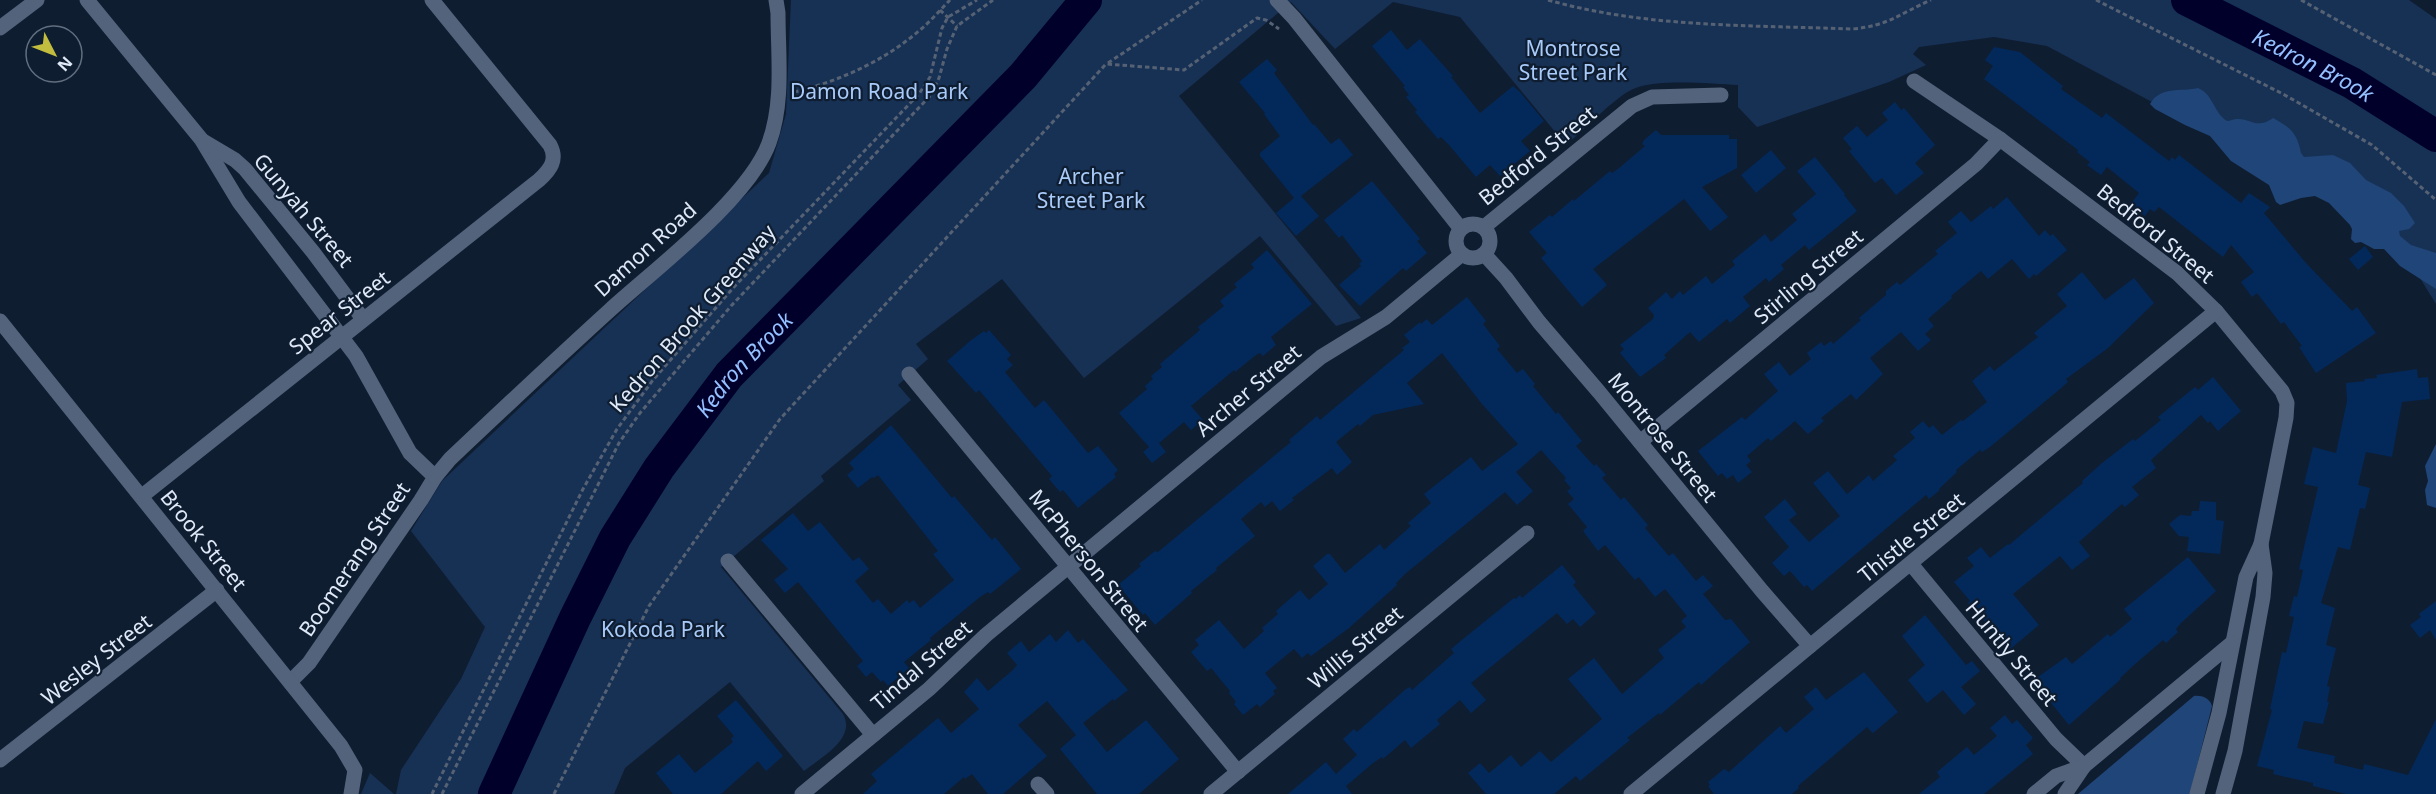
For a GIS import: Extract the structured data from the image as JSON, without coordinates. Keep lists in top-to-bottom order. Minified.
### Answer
{"streets":{"street":["Bedford Street","Gunyah Street","Damon Road","Stirling Street","Spear Street","Archer Street","Montrose Street","Thistle Street","Brook Street","Boomerang Street","McPherson Street","Willis Street","Huntly Street","Wesley Street","Tindal Street"],"path":["Kedron Brook Greenway"]},"crossings":[["Bedford Street","Stirling Street"],["Bedford Street","Archer Street"],["Bedford Street","Montrose Street"],["Bedford Street","Thistle Street"],["Gunyah Street","Spear Street"],["Gunyah Street","Boomerang Street"],["Damon Road","Boomerang Street"],["Stirling Street","Montrose Street"],["Spear Street","Brook Street"],["Spear Street","Boomerang Street"],["Archer Street","Montrose Street"],["Archer Street","McPherson Street"],["Archer Street","Tindal Street"],["Montrose Street","Thistle Street"],["Thistle Street","Huntly Street"],["Brook Street","Boomerang Street"],["Brook Street","Wesley Street"],["McPherson Street","Willis Street"],["McPherson Street","Tindal Street"]],"water":["Kedron Brook"],"parks":["Montrose Street Park","Damon Road Park","Archer Street Park","Kokoda Park"],"north":"bottom right"}
